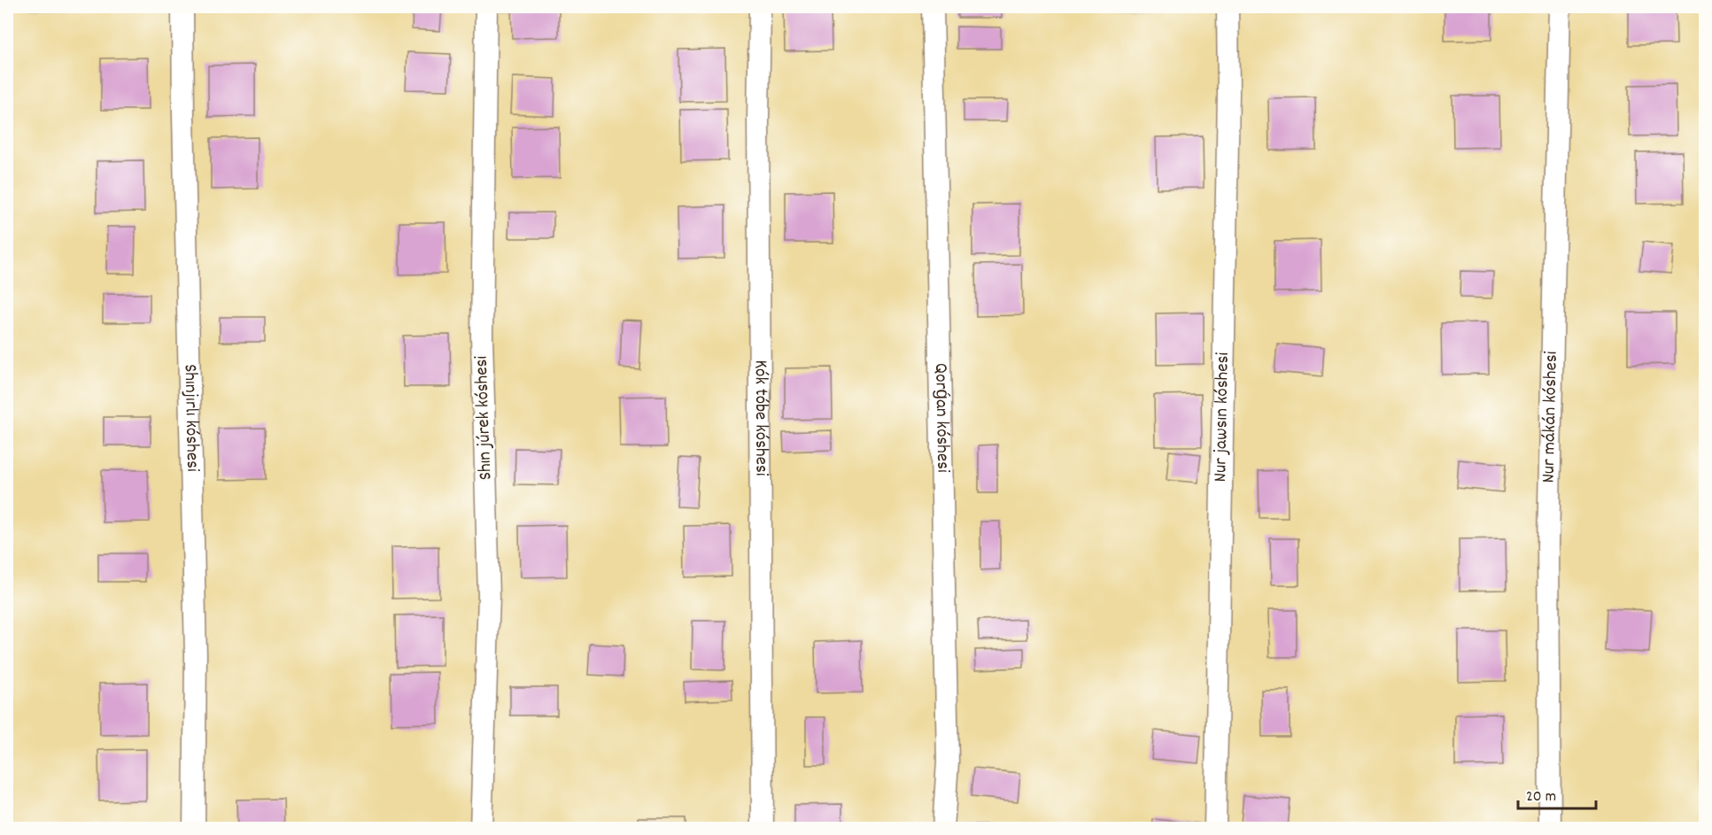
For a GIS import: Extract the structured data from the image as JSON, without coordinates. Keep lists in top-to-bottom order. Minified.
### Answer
{"streets":{"street":["Shınjırlı kóshesi","Kók tóbe kóshesi","Nur mákán kóshesi","Shın júrek kóshesi","Qorǵan kóshesi","Nur jawsın kóshesi"]},"scale_bar":"20 m"}
